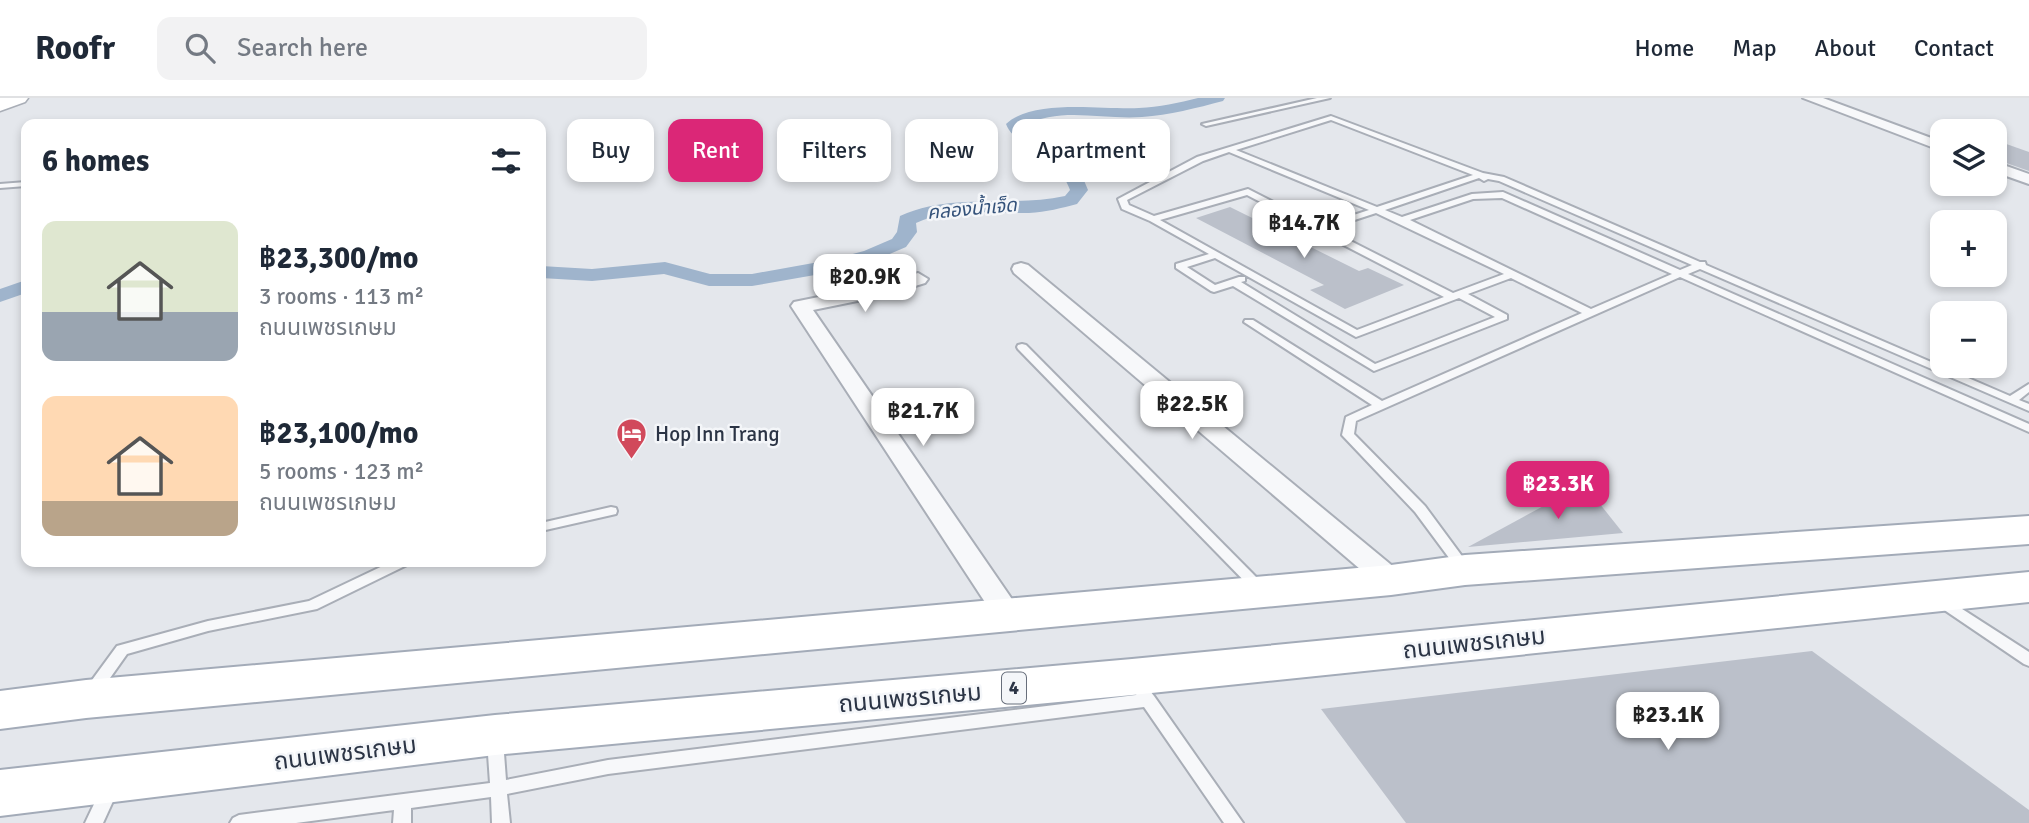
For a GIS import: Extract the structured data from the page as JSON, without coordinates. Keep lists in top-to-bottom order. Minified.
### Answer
{"streets":{"main road":["ถนนเพชรเกษม","4"]},"water":["คลองน้ำเจ็ด"],"places":{"hotel":["Hop Inn Trang"]},"page":{"header":"Roofr","search":"Search here","nav":["Home","Map","About","Contact"],"map_buttons":["+","−"],"chip":["Buy","Rent","Filters","New","Apartment"],"heading":"6 homes","price":["฿14.7K","฿20.9K","฿22.5K","฿21.7K","฿23.3K","฿23.1K"],"list":[{"name":"฿23,300/mo","note":"3 rooms · 113 m² · ถนนเพชรเกษม"},{"name":"฿23,100/mo","note":"5 rooms · 123 m² · ถนนเพชรเกษม"}]}}
